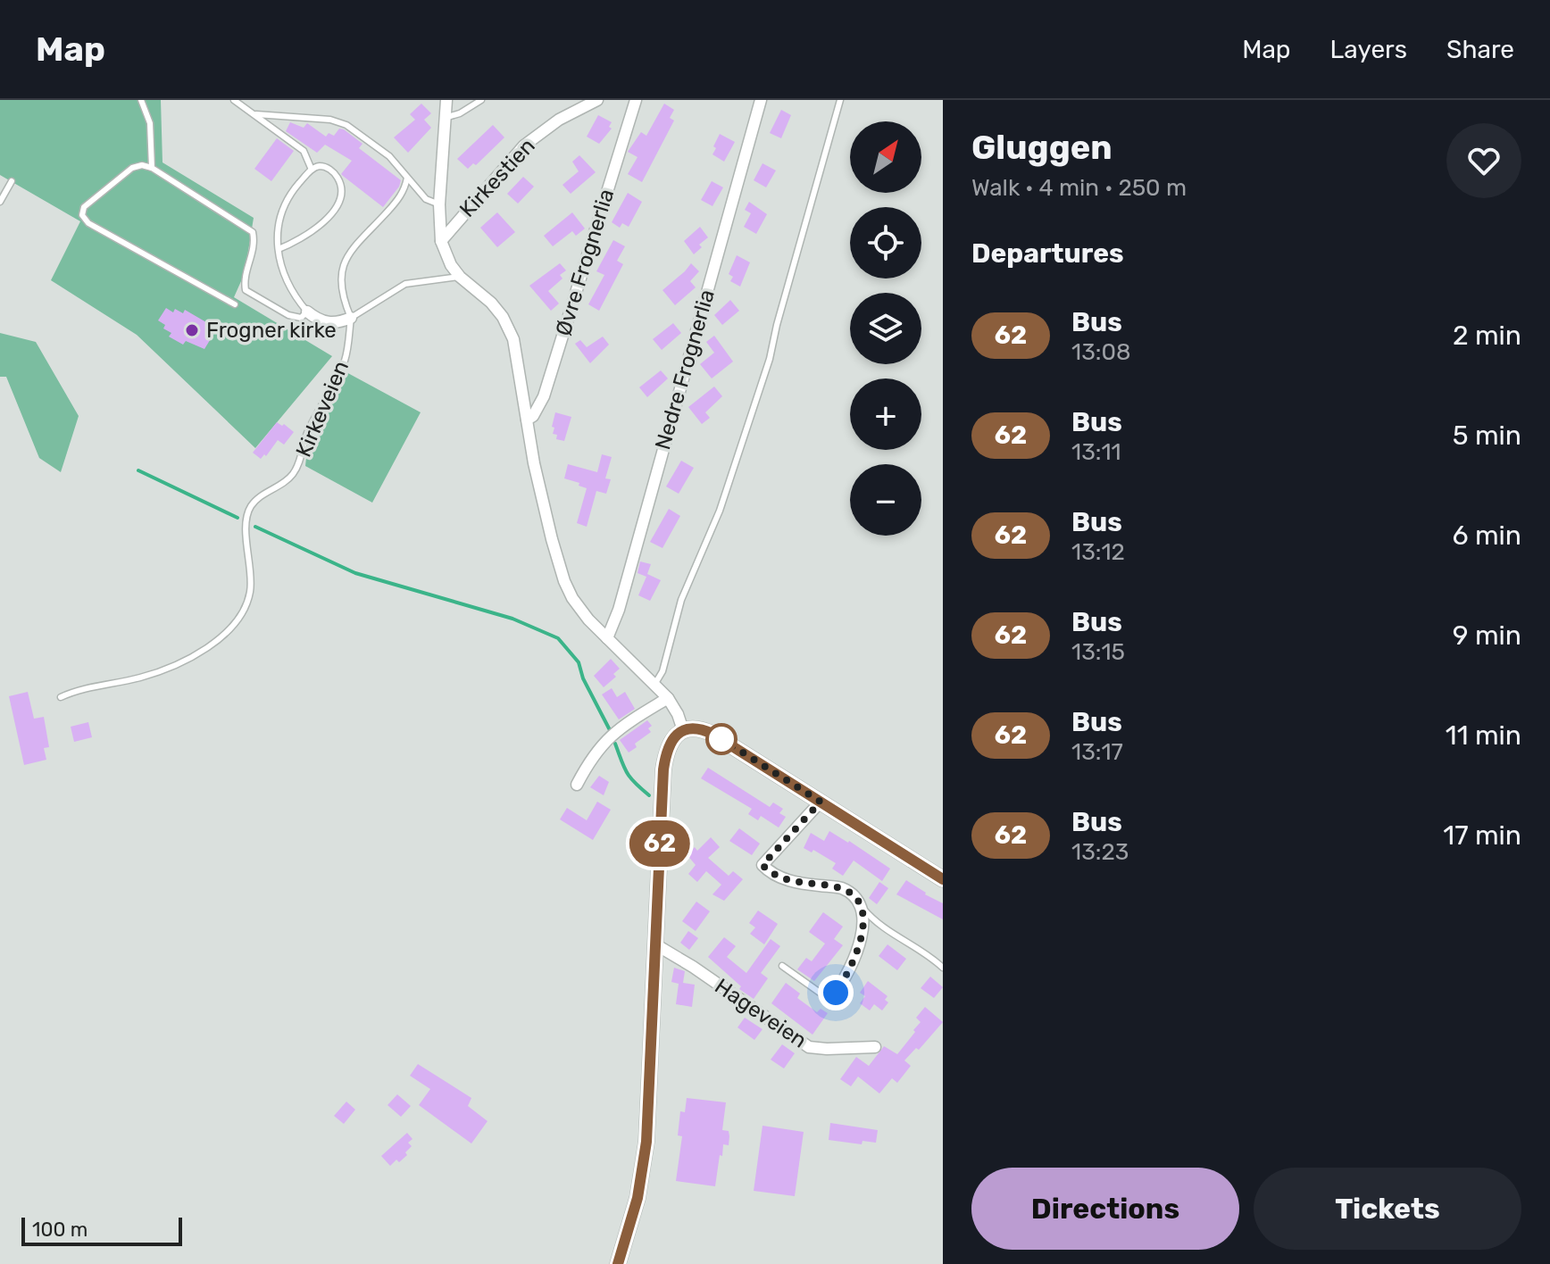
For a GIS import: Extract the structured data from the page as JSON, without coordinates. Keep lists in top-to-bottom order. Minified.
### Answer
{"streets":{"street":["Kirkestien","Øvre Frognerlia","Nedre Frognerlia","Hageveien"],"lane":["Kirkeveien"]},"places":["Frogner kirke"],"lines":["bus line 62"],"scale_bar":"100 m","north":"top right","page":{"header":"Map","nav":["Map","Layers","Share"],"on_map":"62","heading":[["Gluggen","Walk · 4 min · 250 m"],"Departures"],"map_buttons":["+","−"],"list":[{"mark":"62","name":"Bus","note":"13:08","value":"2 min"},{"mark":"62","name":"Bus","note":"13:11","value":"5 min"},{"mark":"62","name":"Bus","note":"13:12","value":"6 min"},{"mark":"62","name":"Bus","note":"13:15","value":"9 min"},{"mark":"62","name":"Bus","note":"13:17","value":"11 min"},{"mark":"62","name":"Bus","note":"13:23","value":"17 min"}],"buttons":["Directions","Tickets"],"scale":"100 m"}}
